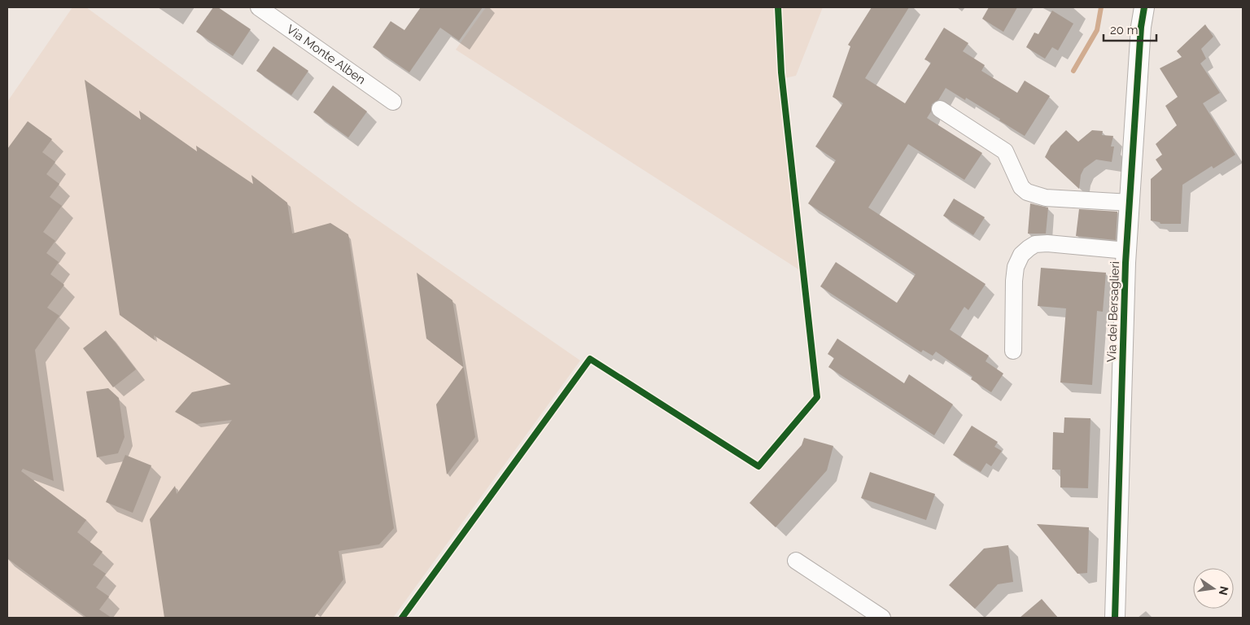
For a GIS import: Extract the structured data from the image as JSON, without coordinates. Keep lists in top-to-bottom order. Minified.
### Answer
{"streets":{"street":["Via Monte Alben","Via dei Bersaglieri"]},"scale_bar":"20 m","north":"right"}
